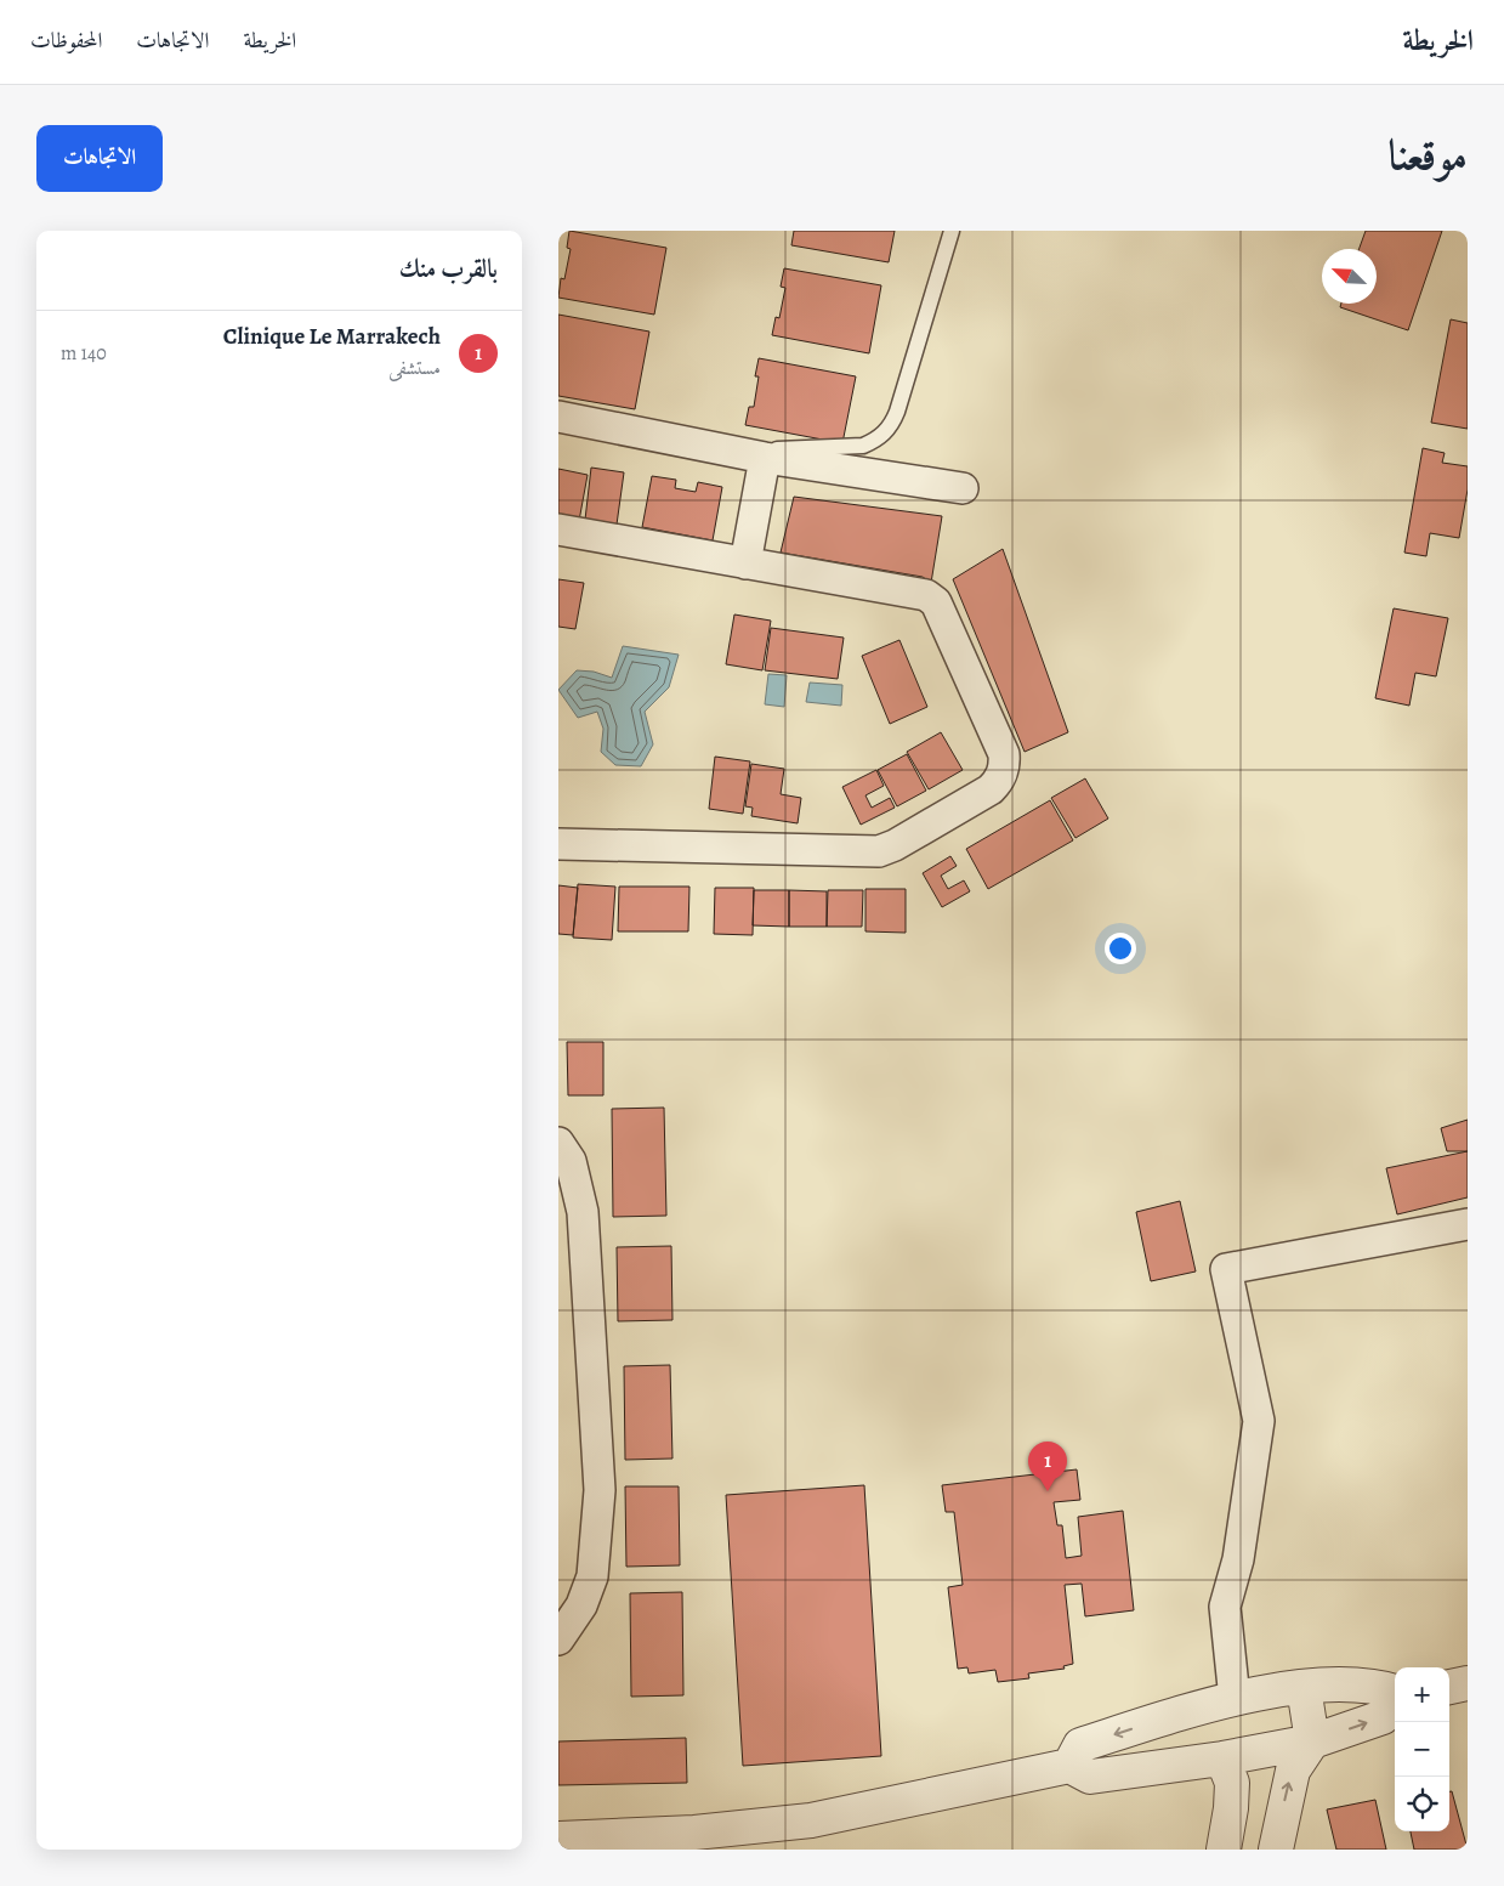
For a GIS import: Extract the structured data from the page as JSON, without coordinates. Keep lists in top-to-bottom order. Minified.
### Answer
{"north":"top left","page":{"header":"الخريطة","nav":["الخريطة","الاتجاهات","المحفوظات"],"title":"موقعنا","buttons":"الاتجاهات","heading":"بالقرب منك","list":[{"mark":"1","name":"Clinique Le Marrakech","note":"مستشفى","value":"140 m"}],"pins":"1","map_buttons":["+","−"]}}
